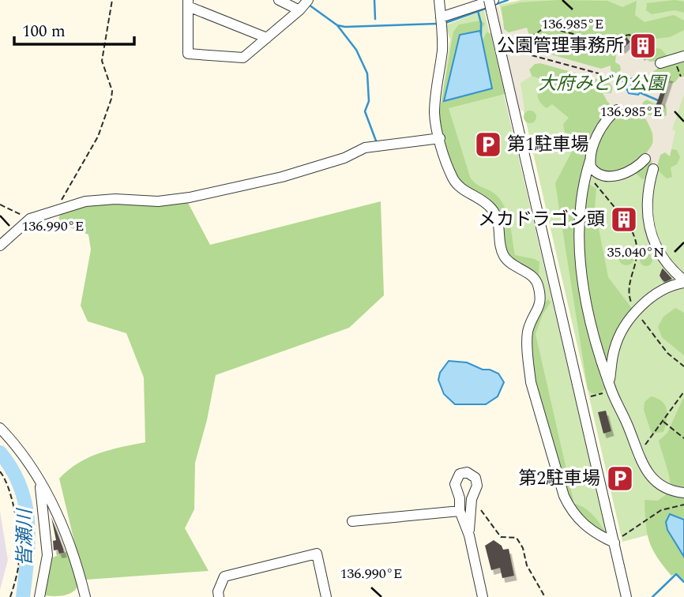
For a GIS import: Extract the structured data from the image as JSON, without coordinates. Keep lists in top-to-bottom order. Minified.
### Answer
{"water":["皆瀬川"],"parks":["大府みどり公園"],"places":{"building":["公園管理事務所","メカドラゴン頭"],"parking":["第1駐車場","第2駐車場"]},"scale_bar":"100 m","coordinates":["136.985°E","136.990°E","35.040°N"]}
